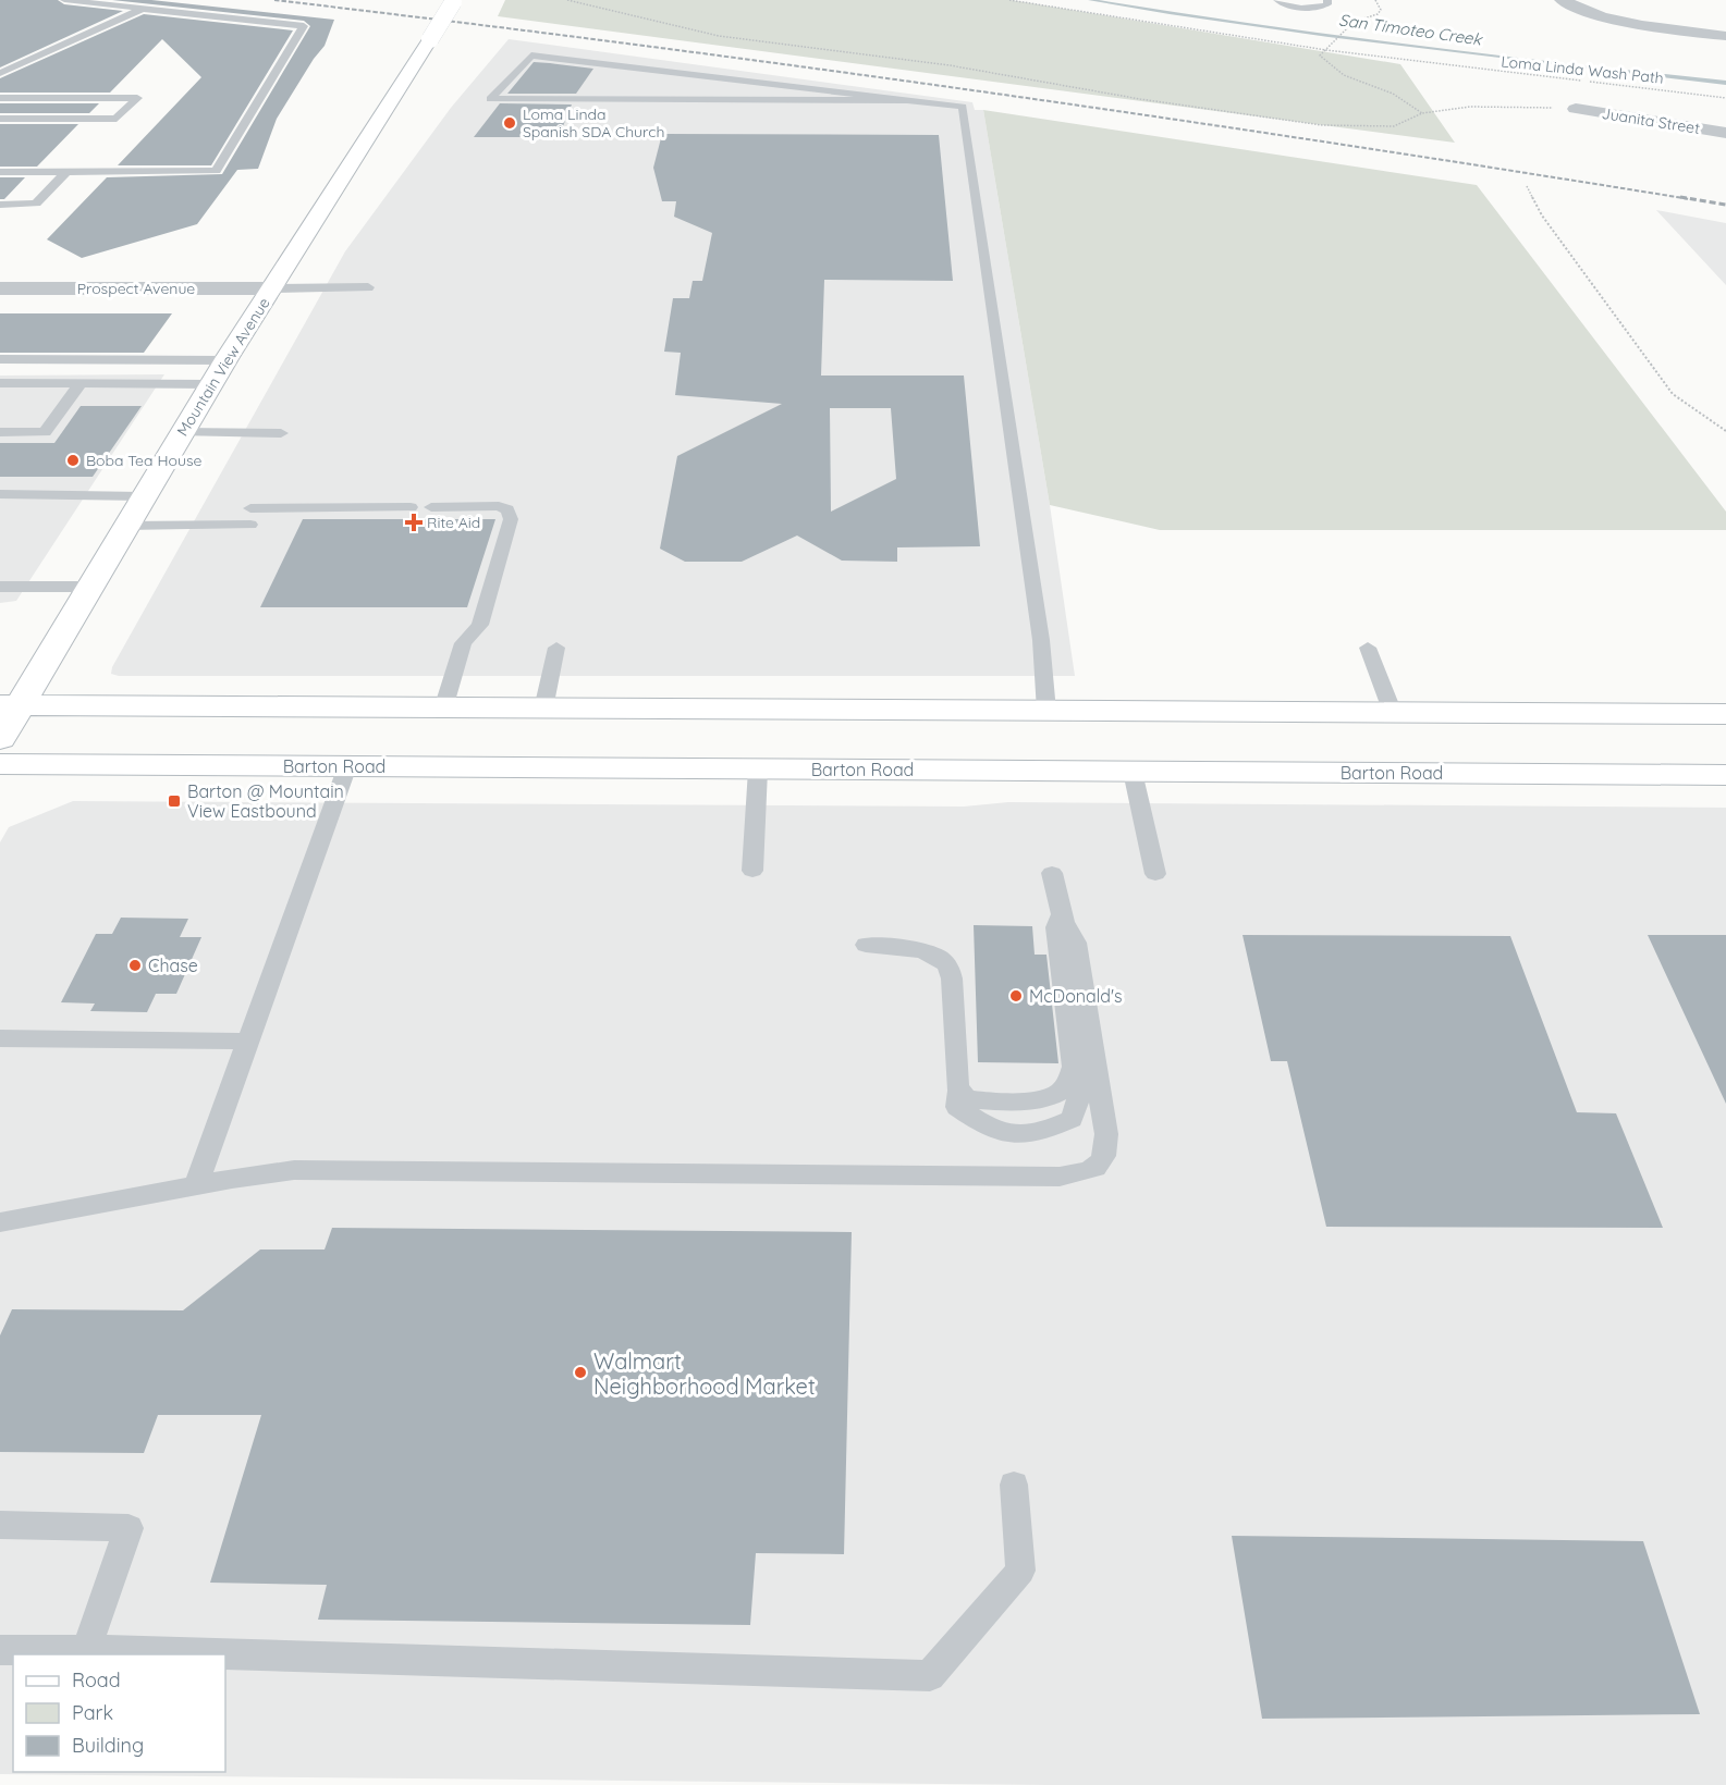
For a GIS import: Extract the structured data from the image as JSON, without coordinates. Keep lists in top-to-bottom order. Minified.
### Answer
{"streets":{"main road":["Mountain View Avenue","Barton Road"],"street":["Juanita Street","Prospect Avenue"],"path":["Loma Linda Wash Path"]},"crossings":[["Prospect Avenue","Mountain View Avenue"]],"water":["San Timoteo Creek"],"places":{"other":["Loma Linda Spanish SDA Church","Boba Tea House","Chase","McDonald's","Walmart Neighborhood Market"],"health":["Rite Aid"],"transit":["Barton @ Mountain View Eastbound"]},"legend":["Road","Park","Building"]}
